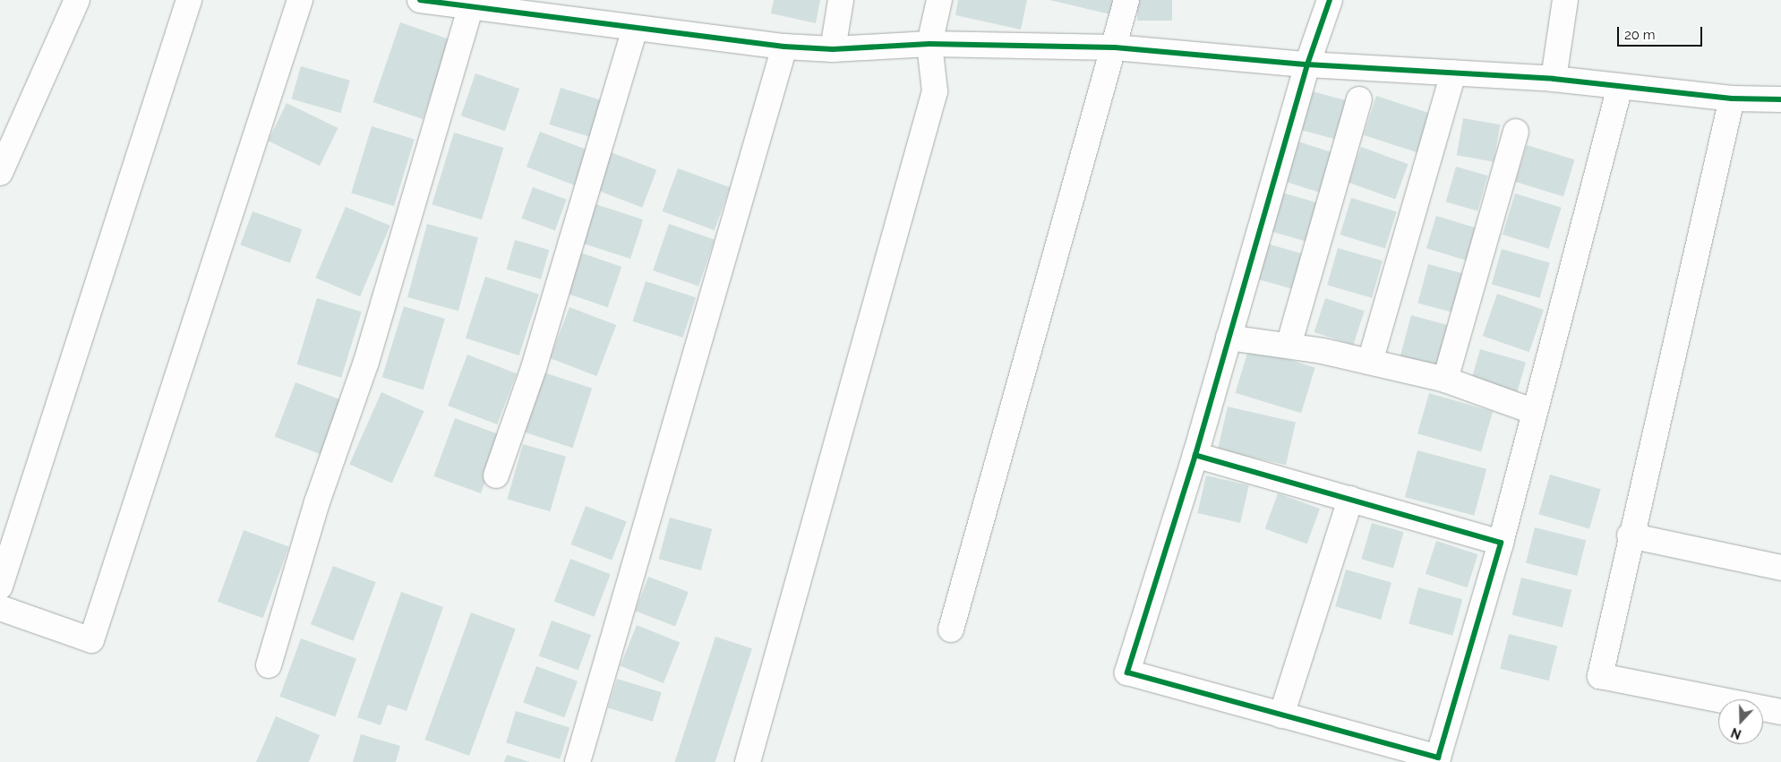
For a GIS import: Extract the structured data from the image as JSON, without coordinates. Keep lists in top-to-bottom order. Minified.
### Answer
{"scale_bar":"20 m","north":"bottom"}
